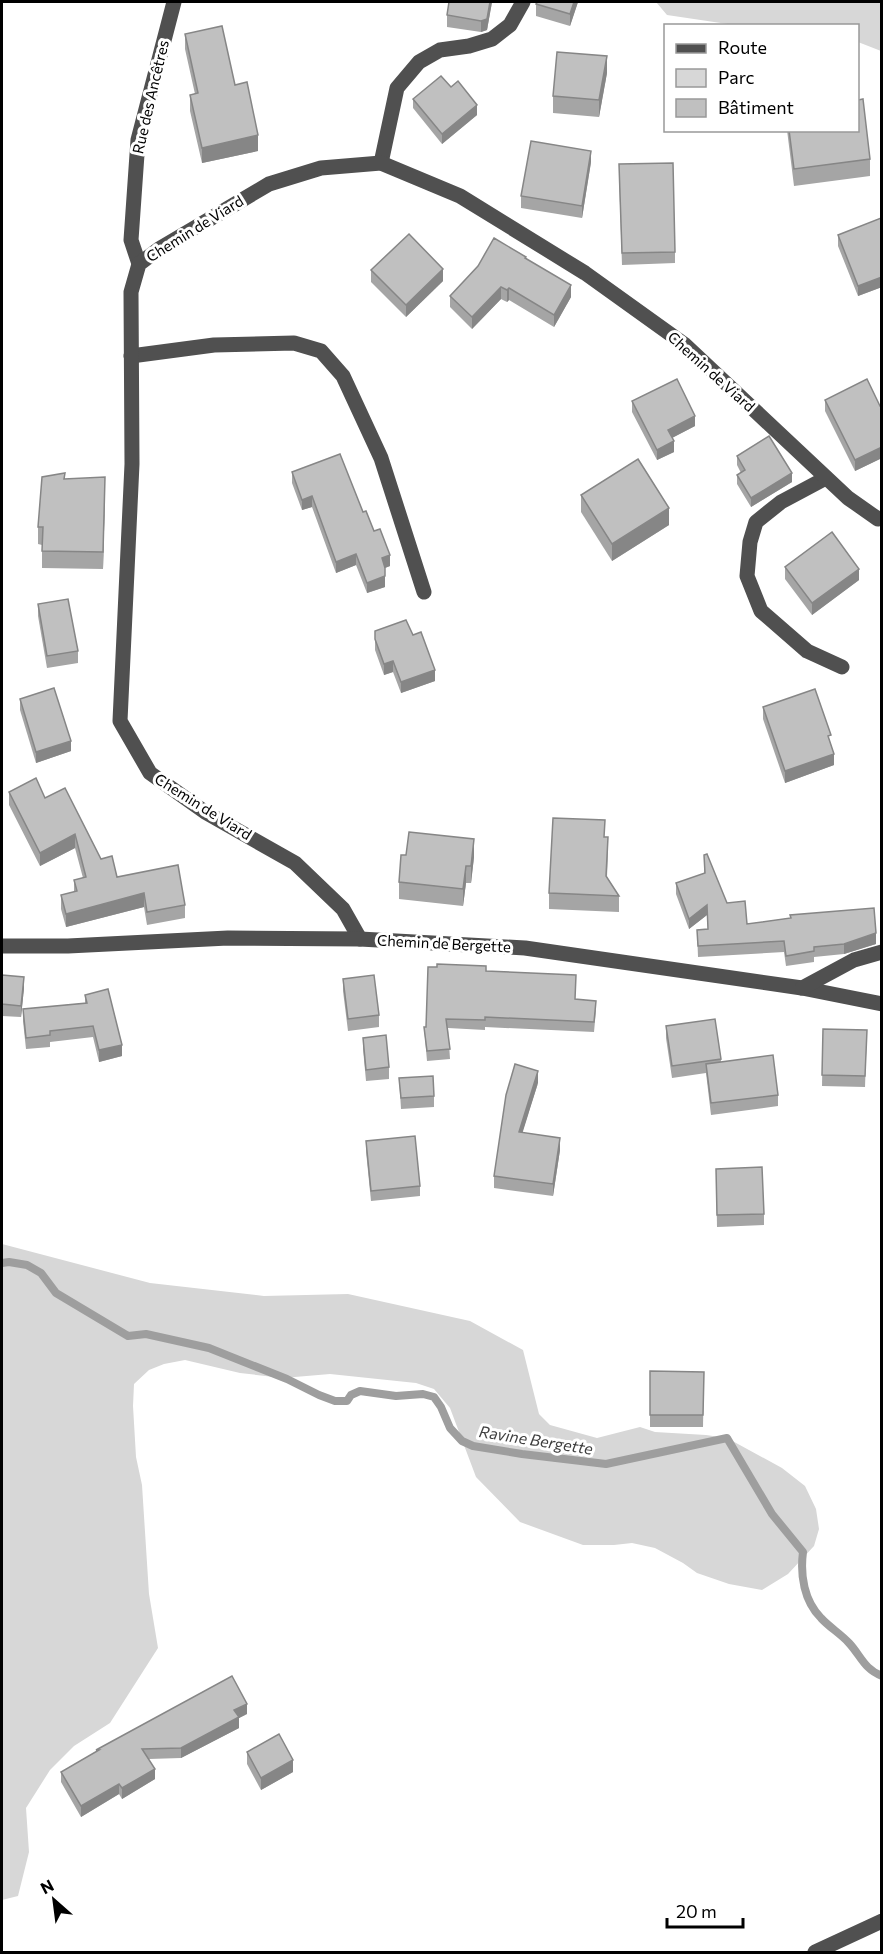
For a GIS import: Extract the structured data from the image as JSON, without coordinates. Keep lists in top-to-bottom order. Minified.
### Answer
{"streets":{"street":["Rue des Ancêtres","Chemin de Viard","Chemin de Bergette"]},"crossings":[["Rue des Ancêtres","Chemin de Viard"],["Chemin de Viard","Chemin de Bergette"]],"water":["Ravine Bergette"],"legend":["Route","Parc","Bâtiment"],"scale_bar":"20 m","north":"top left"}
